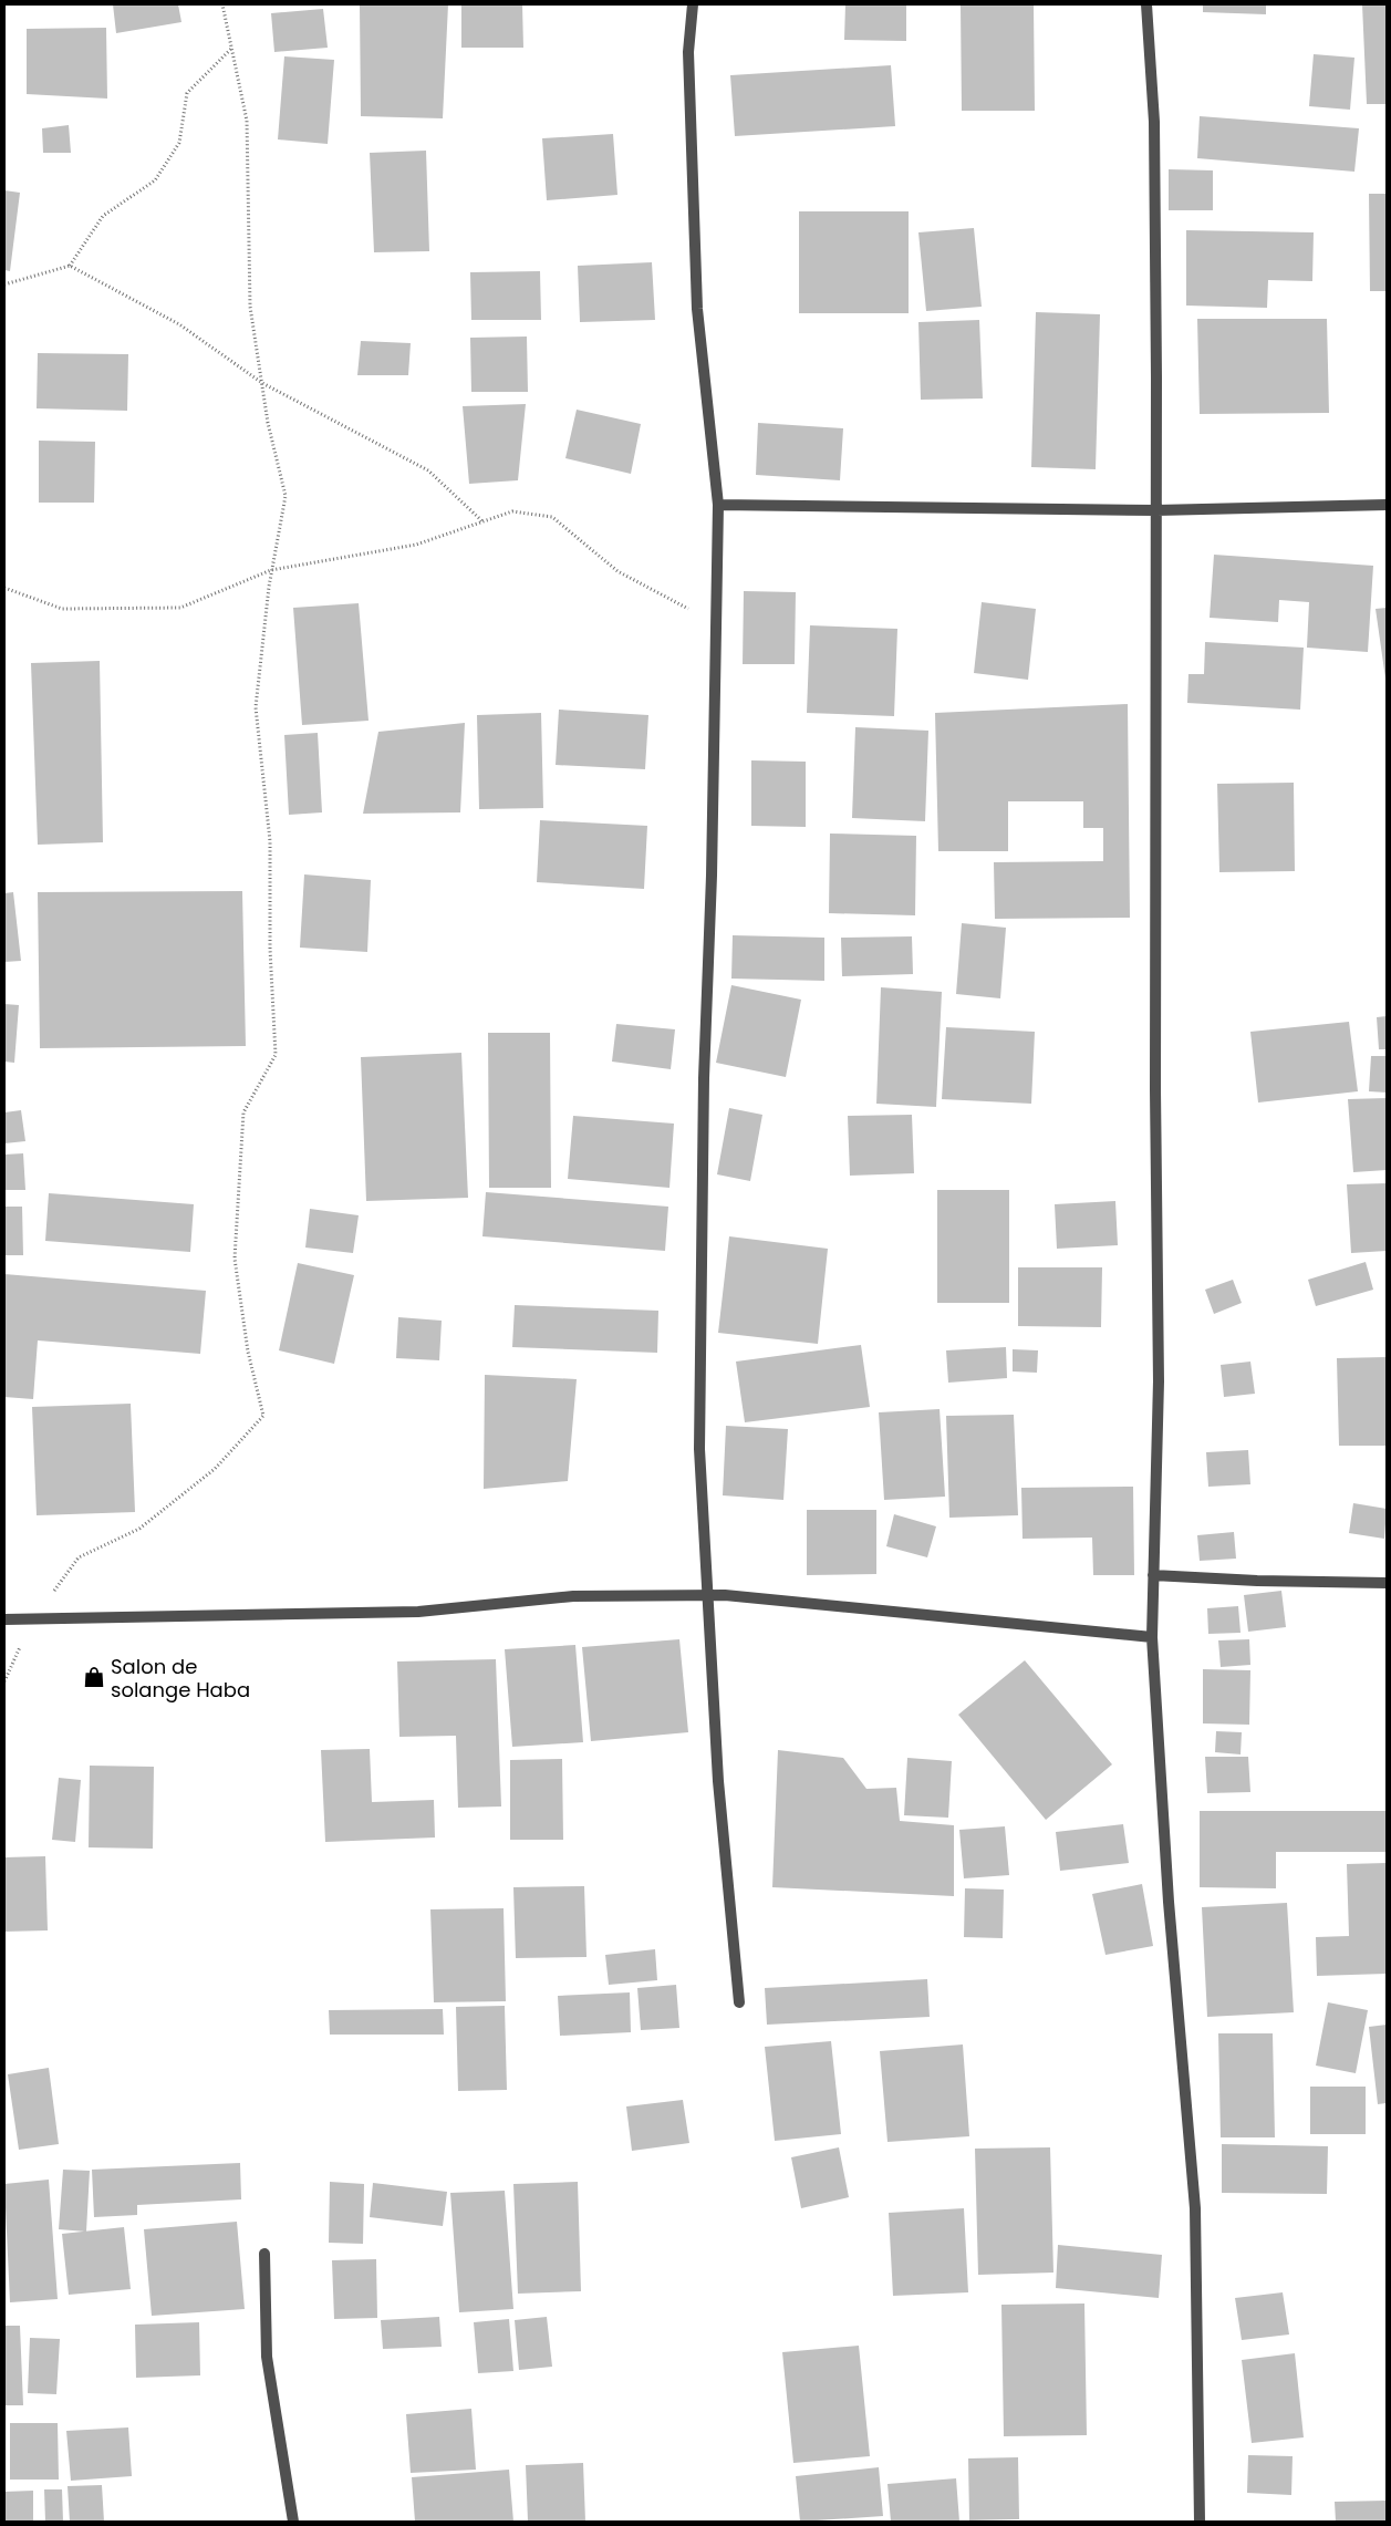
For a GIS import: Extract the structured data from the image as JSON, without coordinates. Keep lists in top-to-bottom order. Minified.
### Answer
{"places":{"shop":["Salon de solange Haba"]}}
